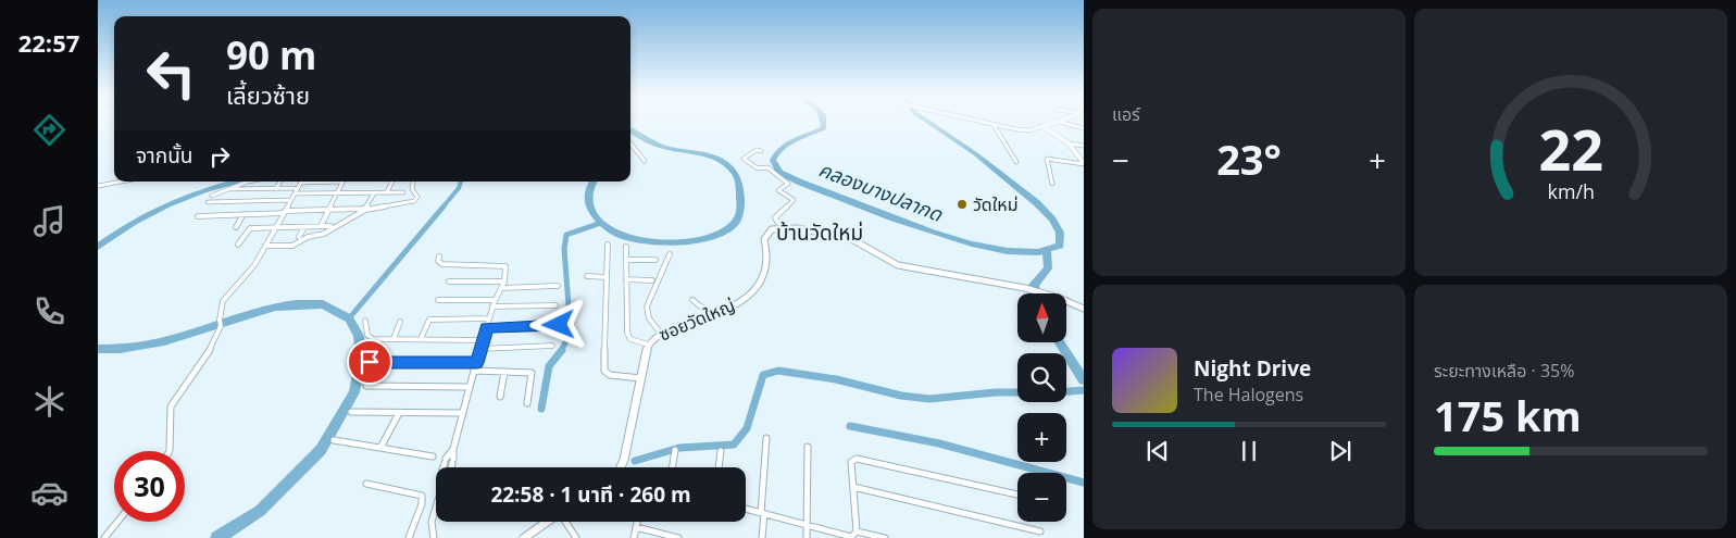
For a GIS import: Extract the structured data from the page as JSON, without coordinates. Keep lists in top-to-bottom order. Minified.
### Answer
{"streets":{"street":["ซอยวัดใหญ่"]},"districts":["บ้านวัดใหม่"],"water":["คลองบางปลากด"],"places":["วัดใหม่"],"north":"top","page":{"tabs":"22:57","tile":["แอร์",["ระยะทางเหลือ · 35%","175 km"]],"turn":["90 m","เลี้ยวซ้าย"],"then":"จากนั้น","heat":["−","23°","+"],"map_buttons":["+","−"],"song":["Night Drive","The Halogens"],"limit":"30","trip":"22:58 · 1 นาที · 260 m","gauge":["22","km/h"]}}
